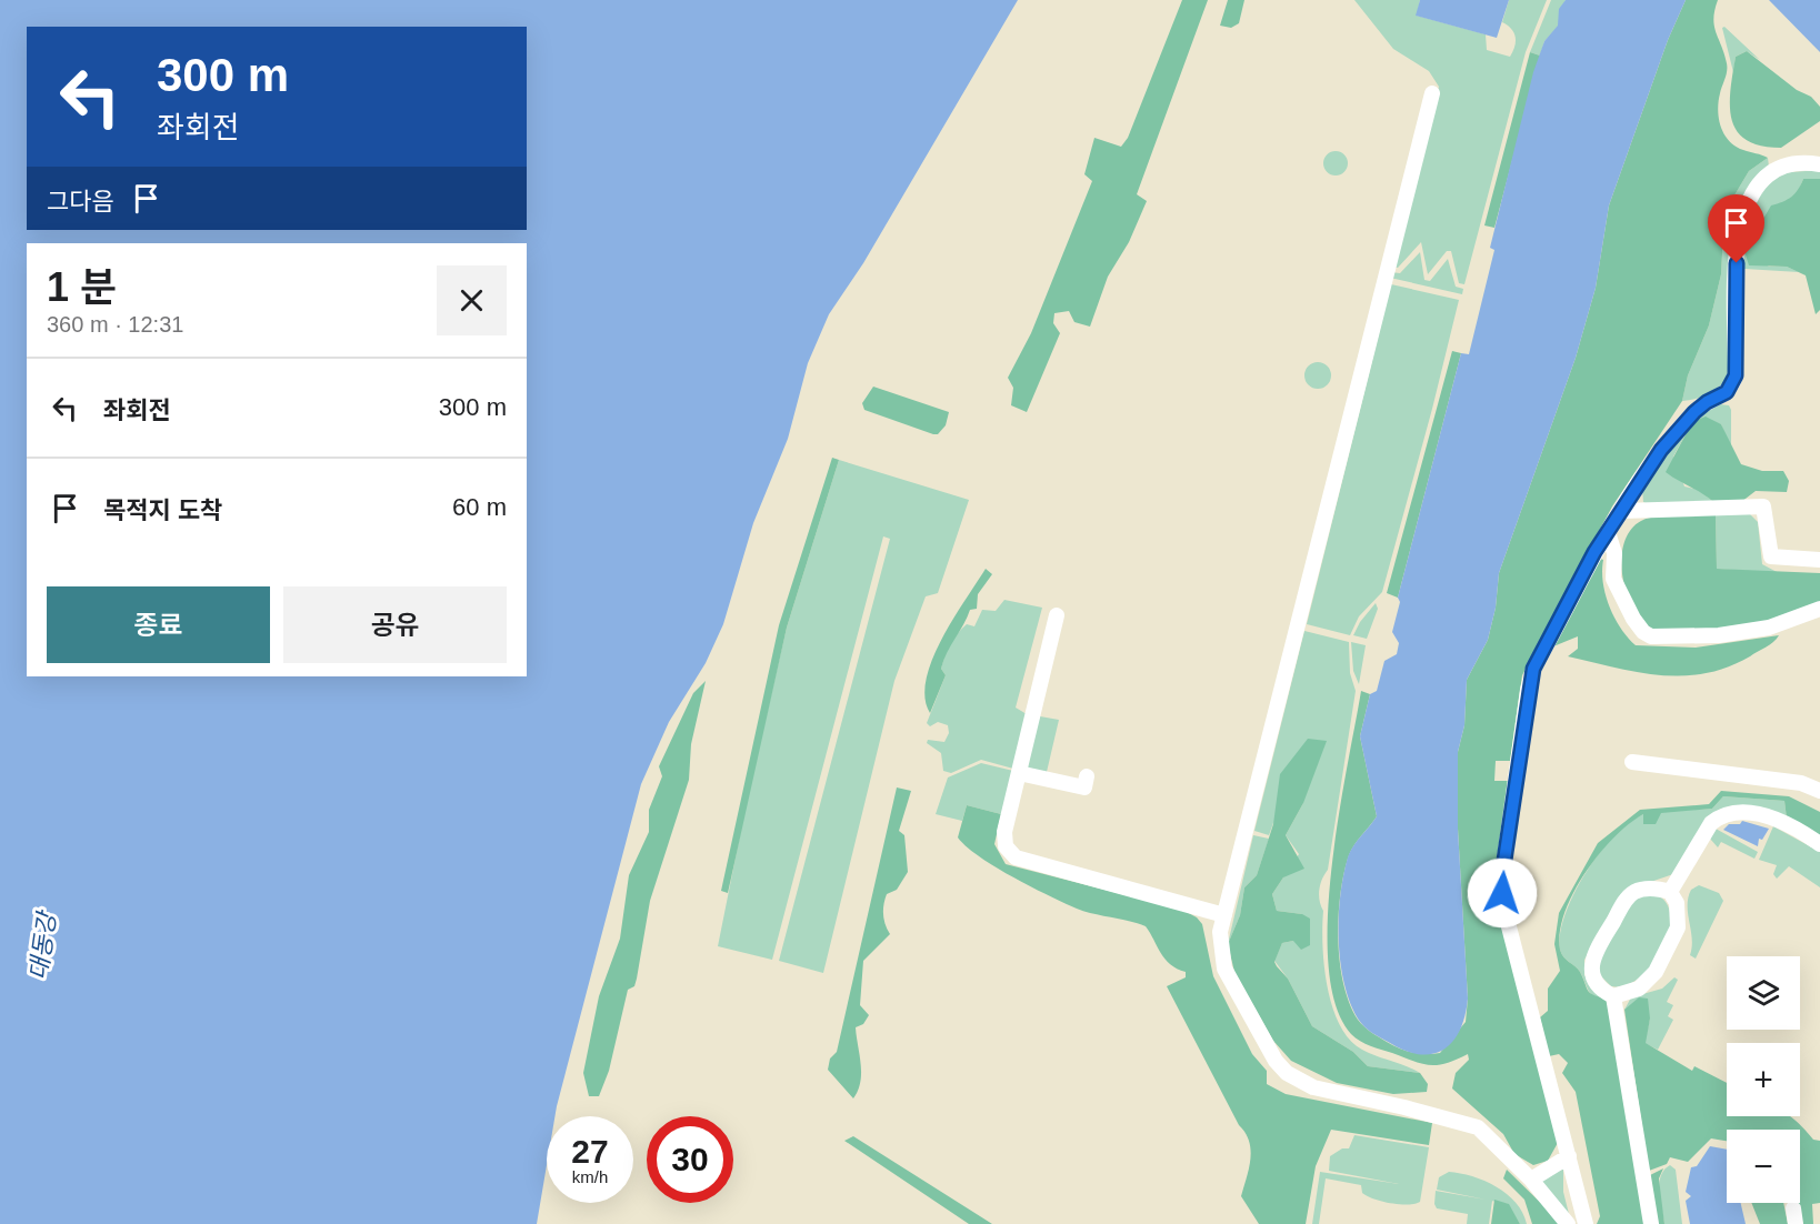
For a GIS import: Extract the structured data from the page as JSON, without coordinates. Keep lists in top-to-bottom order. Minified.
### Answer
{"water":["대동강"],"page":{"turn":["300 m","좌회전"],"then":"그다음","heading":["1 분","360 m · 12:31"],"list":[{"name":"좌회전","value":"300 m"},{"name":"목적지 도착","value":"60 m"}],"buttons":["종료","공유"],"map_buttons":["+","−"],"speed":"27 km/h","limit":"30"}}
